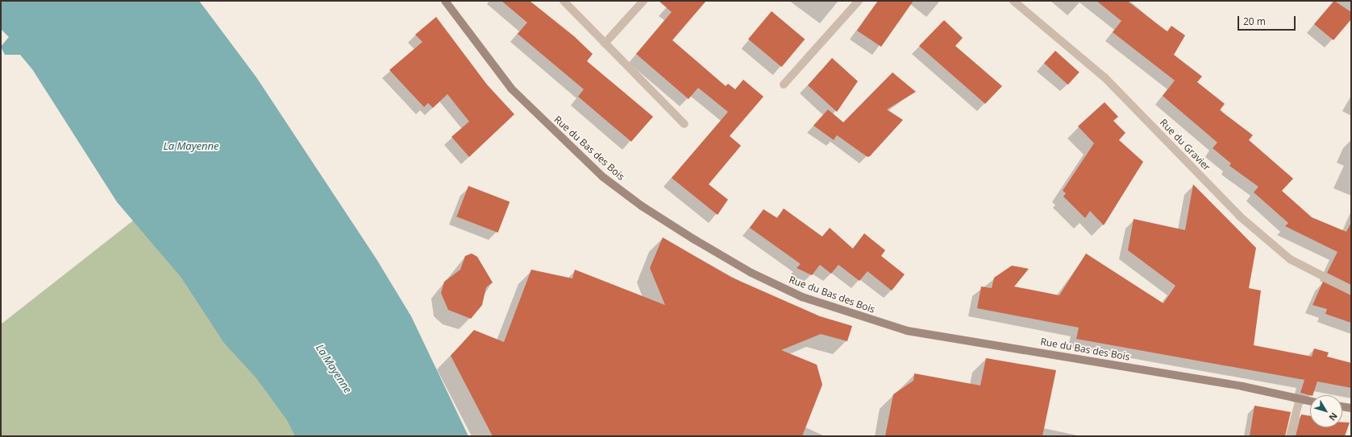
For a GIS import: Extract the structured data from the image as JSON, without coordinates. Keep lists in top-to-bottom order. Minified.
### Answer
{"streets":{"street":["Rue du Gravier","Rue du Bas des Bois"]},"water":["La Mayenne"],"scale_bar":"20 m","north":"bottom right"}
